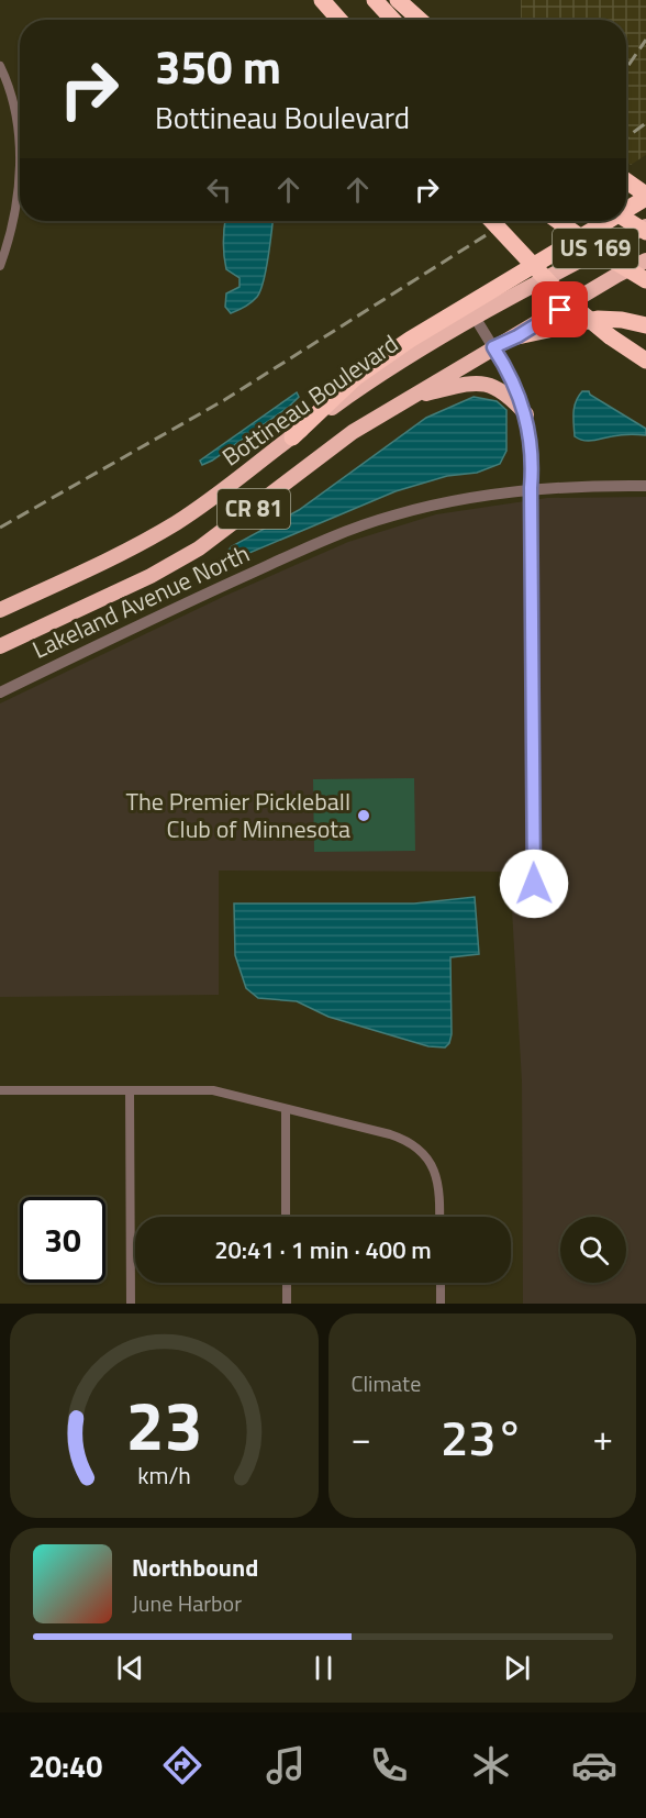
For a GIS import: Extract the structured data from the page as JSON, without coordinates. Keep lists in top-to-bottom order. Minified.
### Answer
{"streets":{"highway":["US 169","Bottineau Boulevard","CR 81"],"street":["Lakeland Avenue North"]},"places":["The Premier Pickleball Club of Minnesota"],"page":{"turn":["350 m","Bottineau Boulevard"],"limit":"30","trip":"20:41 · 1 min · 400 m","tile":"Climate","heat":["−","23°","+"],"song":["Northbound","June Harbor"],"tabs":"20:40","gauge":["23","km/h"]}}
